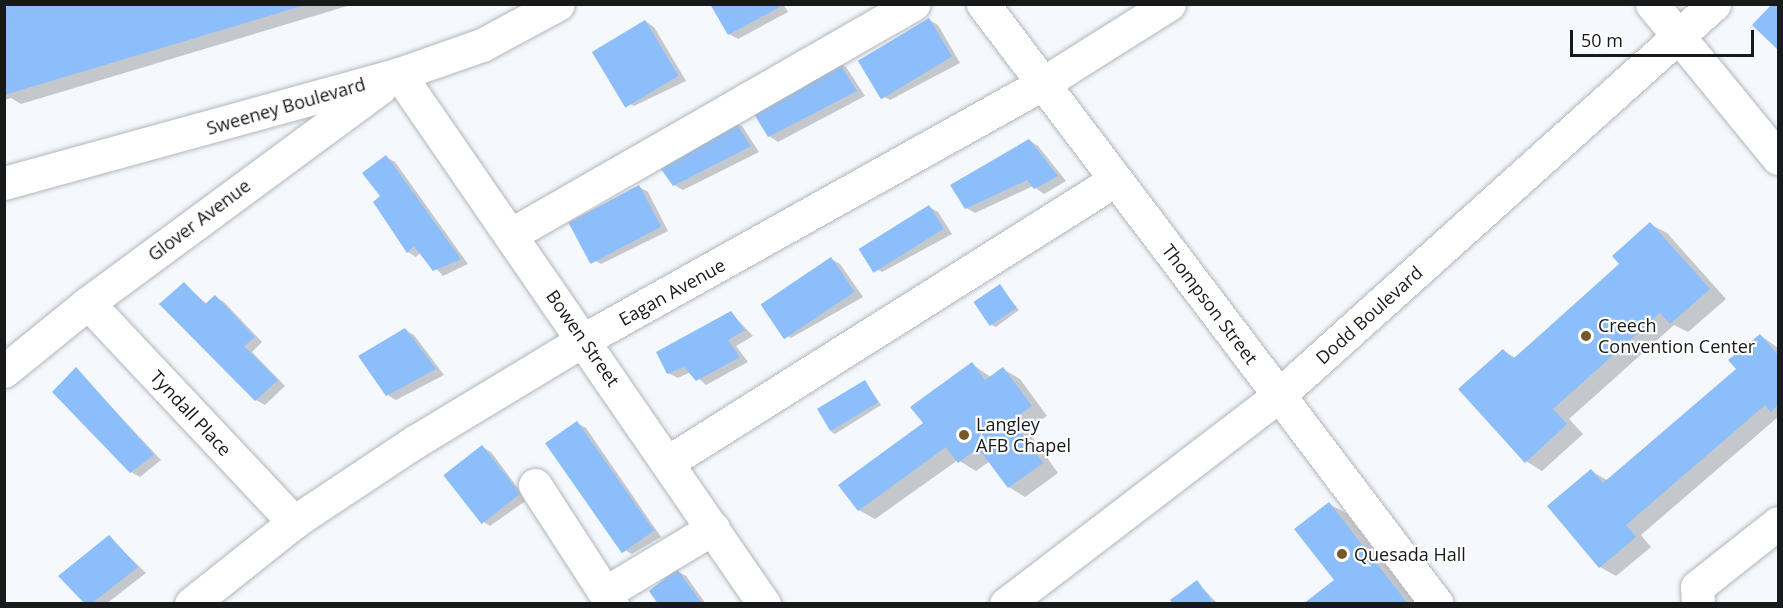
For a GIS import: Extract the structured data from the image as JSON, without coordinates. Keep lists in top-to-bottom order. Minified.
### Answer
{"streets":{"street":["Sweeney Boulevard","Glover Avenue","Eagan Avenue","Thompson Street","Dodd Boulevard","Bowen Street","Tyndall Place"]},"crossings":[["Sweeney Boulevard","Glover Avenue"],["Sweeney Boulevard","Bowen Street"],["Glover Avenue","Bowen Street"],["Glover Avenue","Tyndall Place"],["Eagan Avenue","Thompson Street"],["Eagan Avenue","Bowen Street"],["Eagan Avenue","Tyndall Place"],["Thompson Street","Dodd Boulevard"]],"places":["Creech Convention Center","Langley AFB Chapel","Quesada Hall"],"scale_bar":"50 m"}
